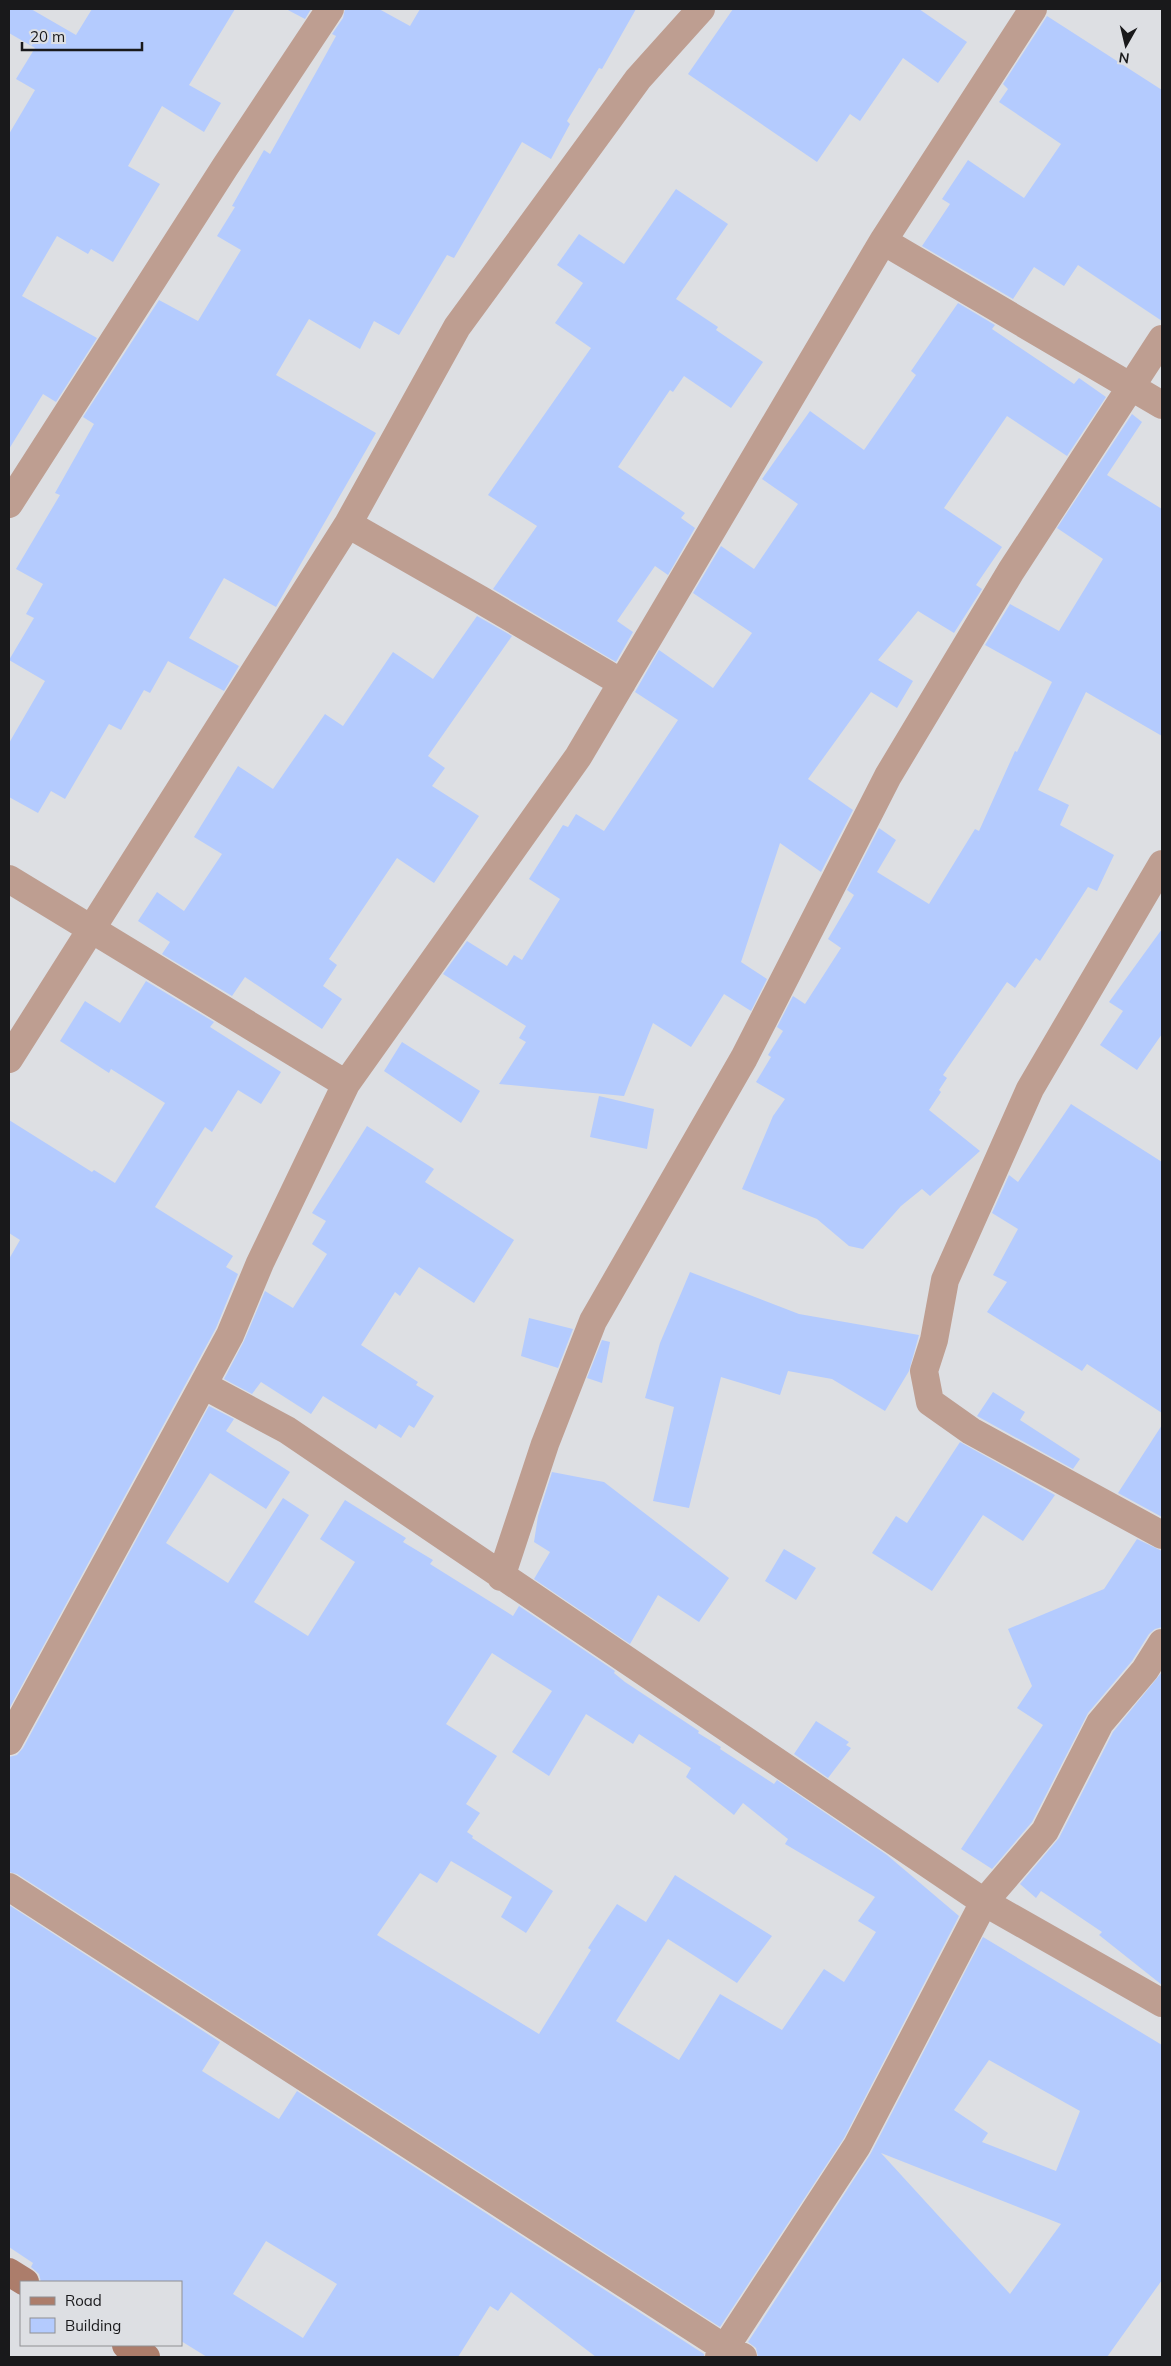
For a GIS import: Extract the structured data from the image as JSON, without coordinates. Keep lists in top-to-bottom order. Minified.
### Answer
{"legend":["Road","Building"],"scale_bar":"20 m","north":"bottom"}
